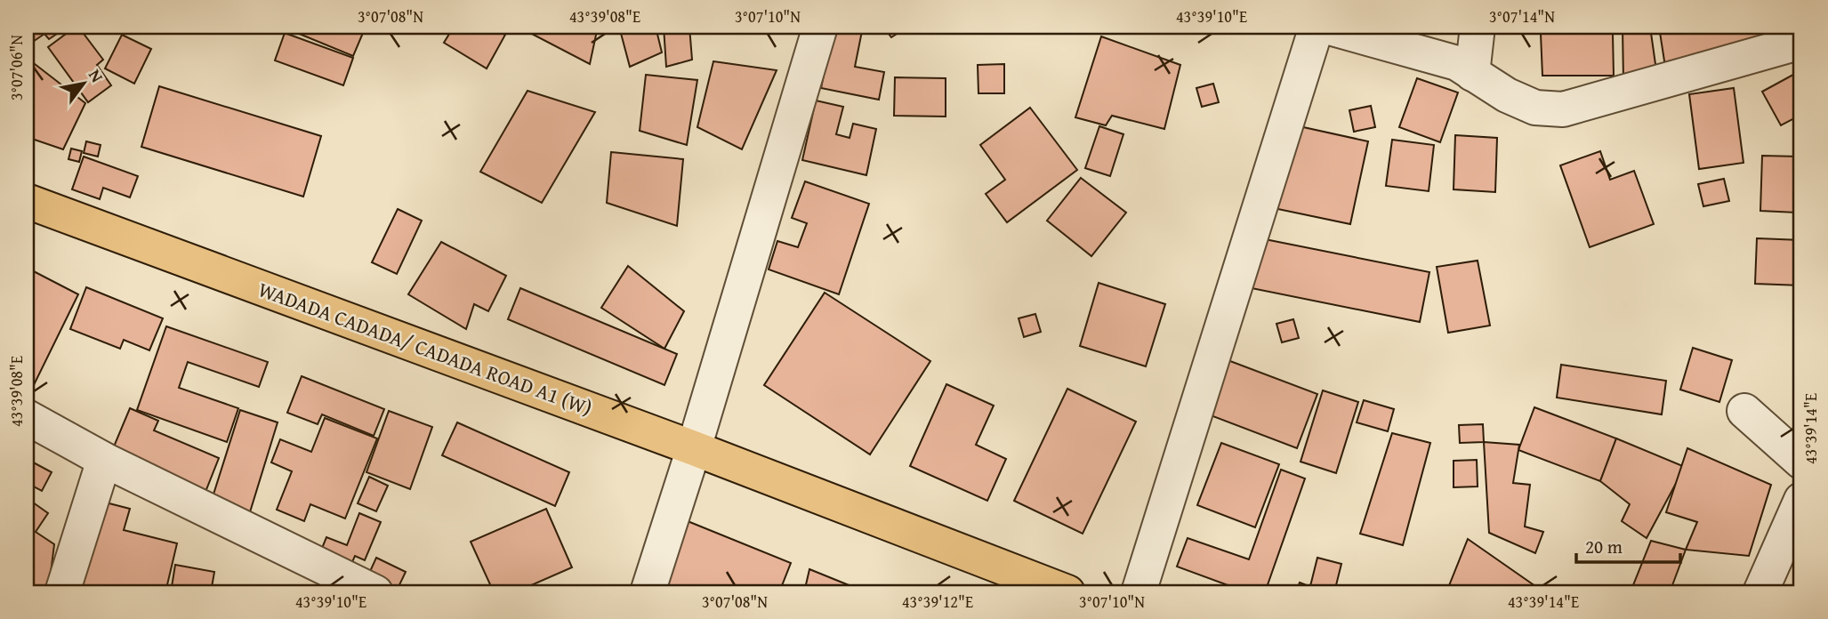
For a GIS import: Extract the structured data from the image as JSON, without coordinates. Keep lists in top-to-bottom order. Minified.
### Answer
{"streets":{"main road":["WADADA CADADA/ CADADA ROAD A1 (W)"]},"scale_bar":"20 m","north":"top right","coordinates":["3°07'08\"N","43°39'08\"E","3°07'10\"N","43°39'10\"E","3°07'14\"N","3°07'06\"N","43°39'14\"E","43°39'12\"E"]}
